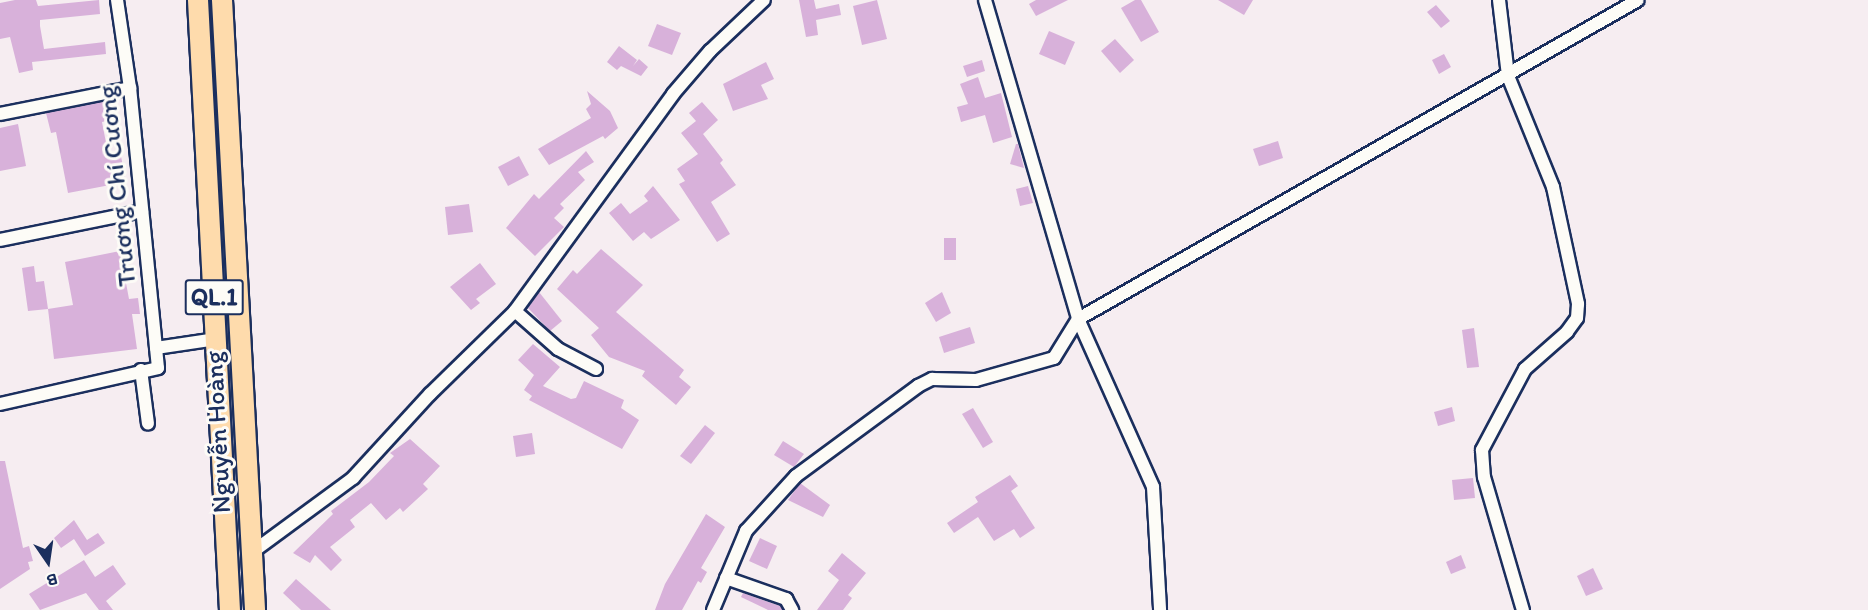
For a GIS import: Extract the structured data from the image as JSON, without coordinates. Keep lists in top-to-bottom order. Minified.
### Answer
{"streets":{"highway":["QL.1","Nguyễn Hoàng"],"street":["Trương Chí Cương"]},"north":"bottom"}
